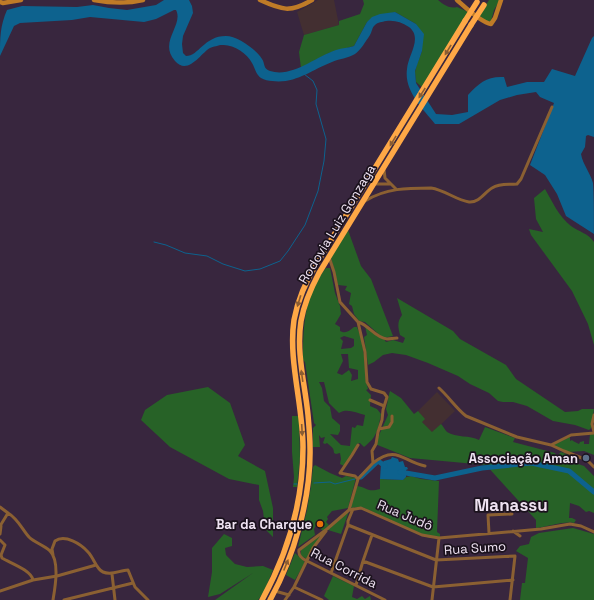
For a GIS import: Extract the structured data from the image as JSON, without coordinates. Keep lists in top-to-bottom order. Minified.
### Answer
{"streets":{"highway":["Rodovia Luiz Gonzaga"],"street":["Rua Judô","Rua Sumo","Rua Corrida"]},"districts":["Manassu"],"places":["Associação Aman","Bar da Charque"]}
